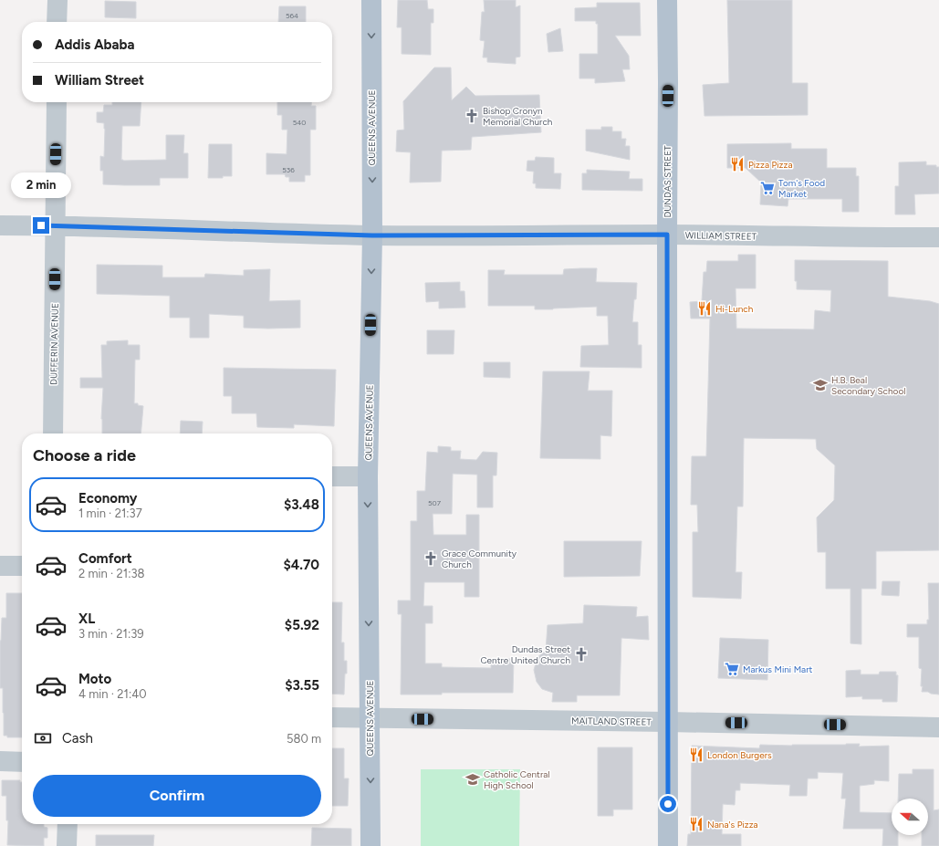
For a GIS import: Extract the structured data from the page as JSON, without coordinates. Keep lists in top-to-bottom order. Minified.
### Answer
{"streets":{"main road":["QUEENS AVENUE","DUNDAS STREET"],"street":["WILLIAM STREET","DUFFERIN AVENUE","MAITLAND STREET"]},"crossings":[["QUEENS AVENUE","WILLIAM STREET"],["QUEENS AVENUE","MAITLAND STREET"],["DUNDAS STREET","WILLIAM STREET"],["DUNDAS STREET","MAITLAND STREET"],["WILLIAM STREET","DUFFERIN AVENUE"]],"one_way":["QUEENS AVENUE"],"places":{"church":["Bishop Cronyn Memorial Church","Grace Community Church","Dundas Street Centre United Church"],"restaurant":["Pizza Pizza","Hi-Lunch","London Burgers","Nana's Pizza"],"supermarket":["Tom's Food Market","Markus Mini Mart"],"school or university":["H.B. Beal Secondary School","Catholic Central High School"]},"house_numbers":["564","540","536","507"],"north":"left","page":{"banner":["Addis Ababa","William Street"],"bubble":"2 min","heading":"Choose a ride","list":[{"name":"Economy","note":"1 min · 21:37","value":"$3.48"},{"name":"Comfort","note":"2 min · 21:38","value":"$4.70"},{"name":"XL","note":"3 min · 21:39","value":"$5.92"},{"name":"Moto","note":"4 min · 21:40","value":"$3.55"}],"pay":["Cash","580 m"],"buttons":"Confirm"}}
